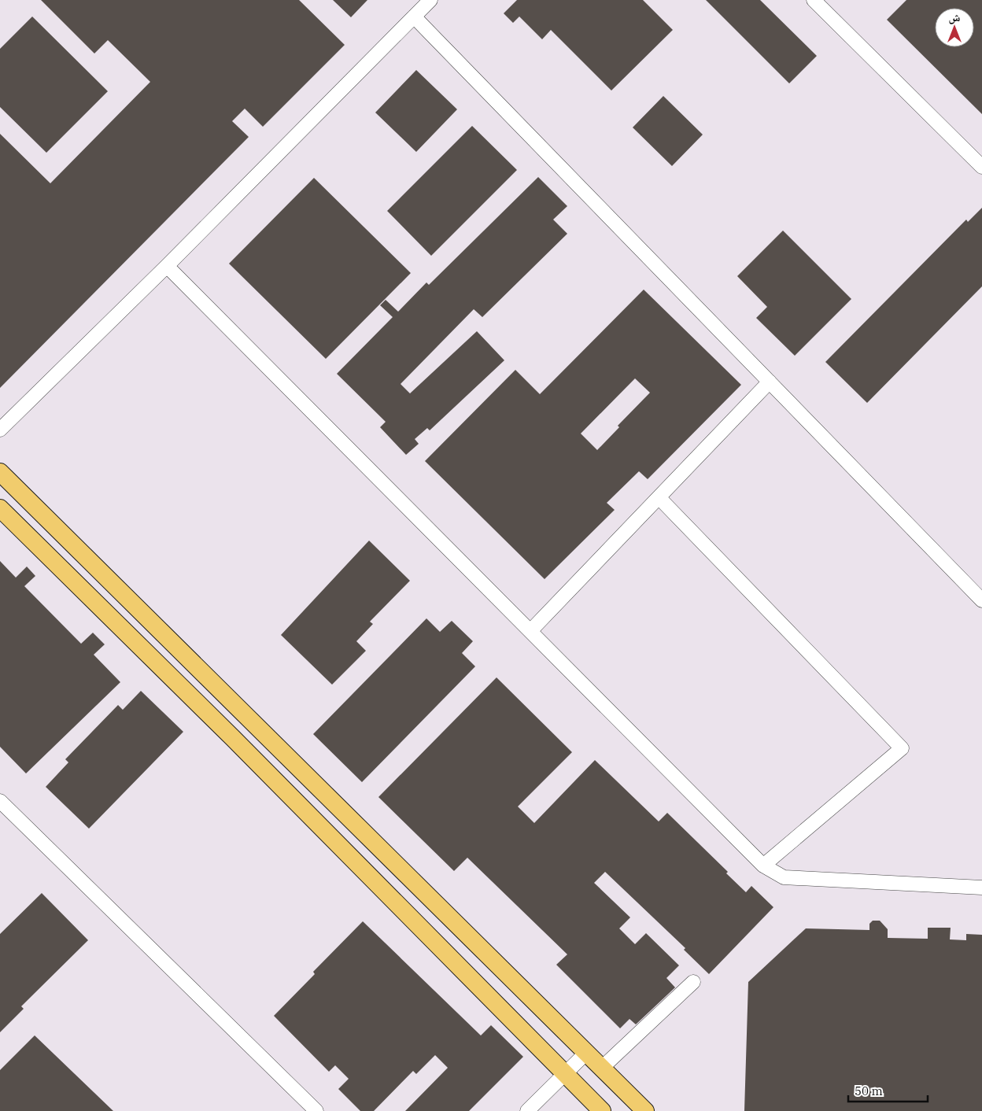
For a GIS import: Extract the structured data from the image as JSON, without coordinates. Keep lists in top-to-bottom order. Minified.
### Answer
{"scale_bar":"50 m","north":"top"}
